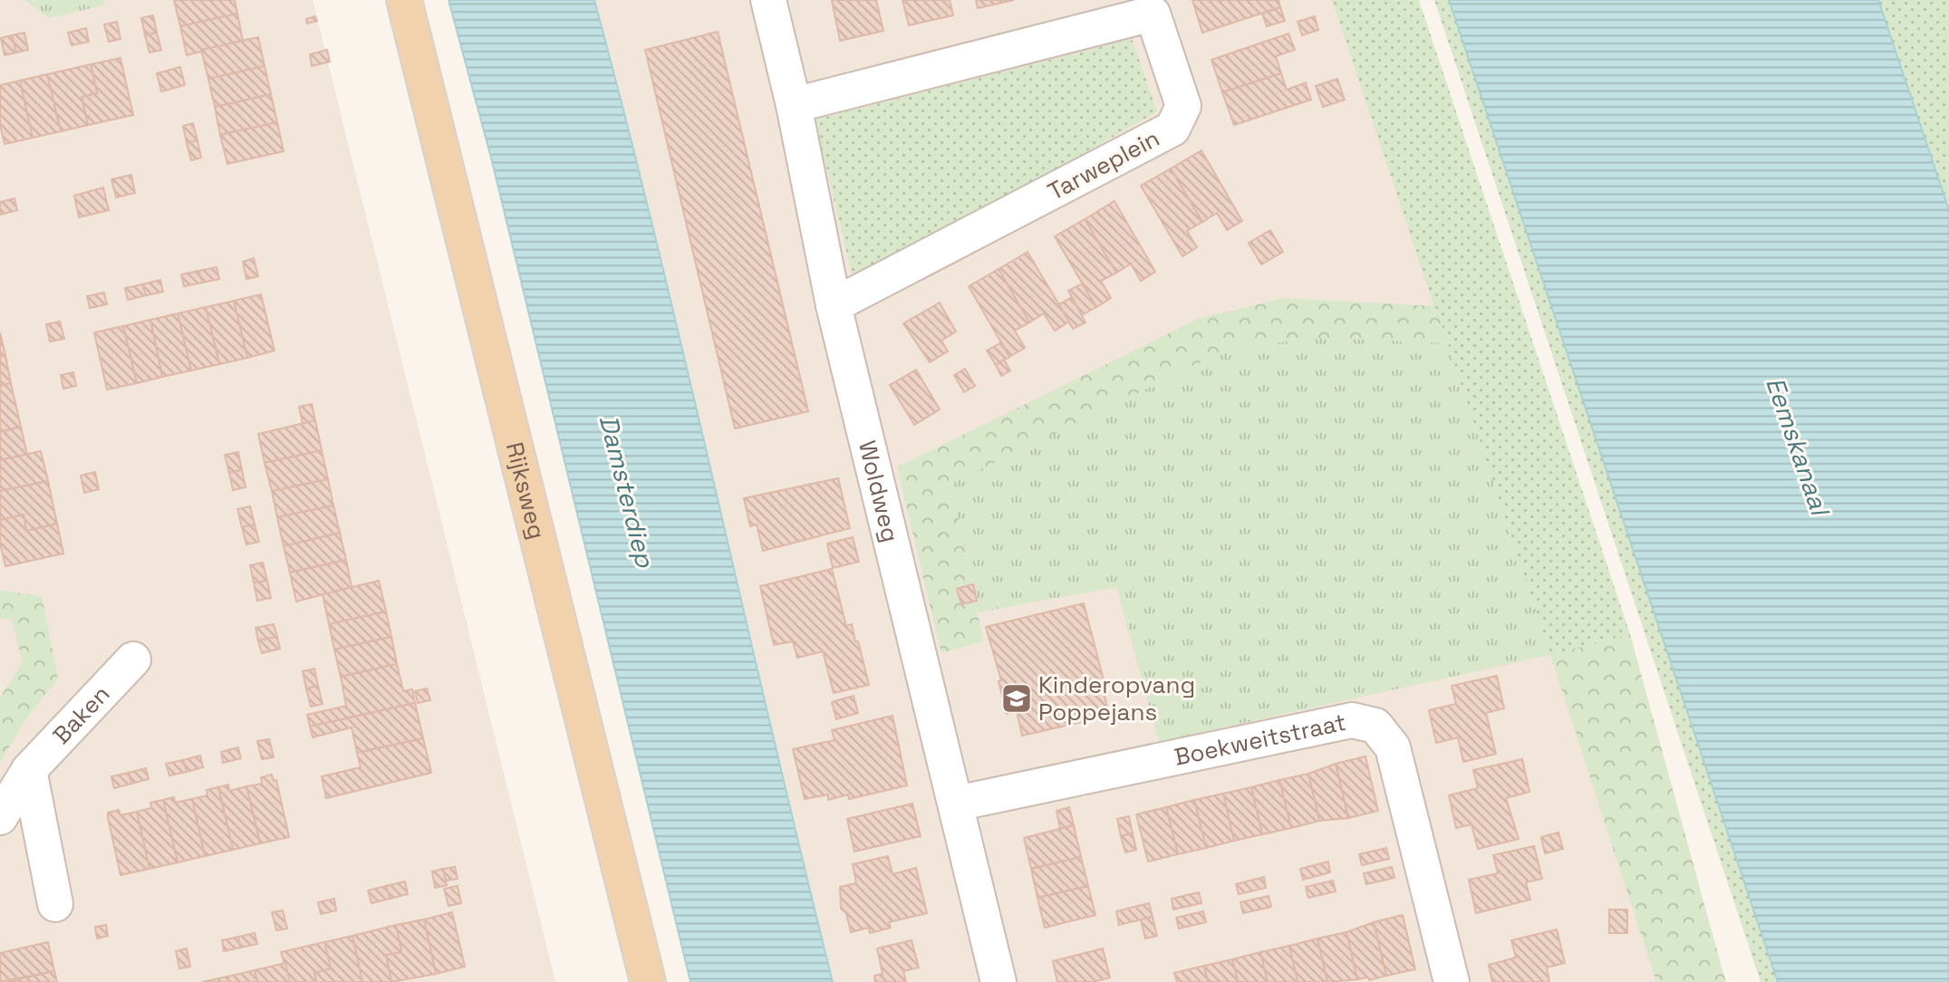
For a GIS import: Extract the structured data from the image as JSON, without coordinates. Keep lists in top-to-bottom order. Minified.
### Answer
{"streets":{"main road":["Rijksweg"],"street":["Tarweplein","Woldweg","Baken","Boekweitstraat"]},"crossings":[["Tarweplein","Woldweg"],["Woldweg","Boekweitstraat"]],"water":["Eemskanaal","Damsterdiep"],"places":{"school or university":["Kinderopvang Poppejans"]}}
